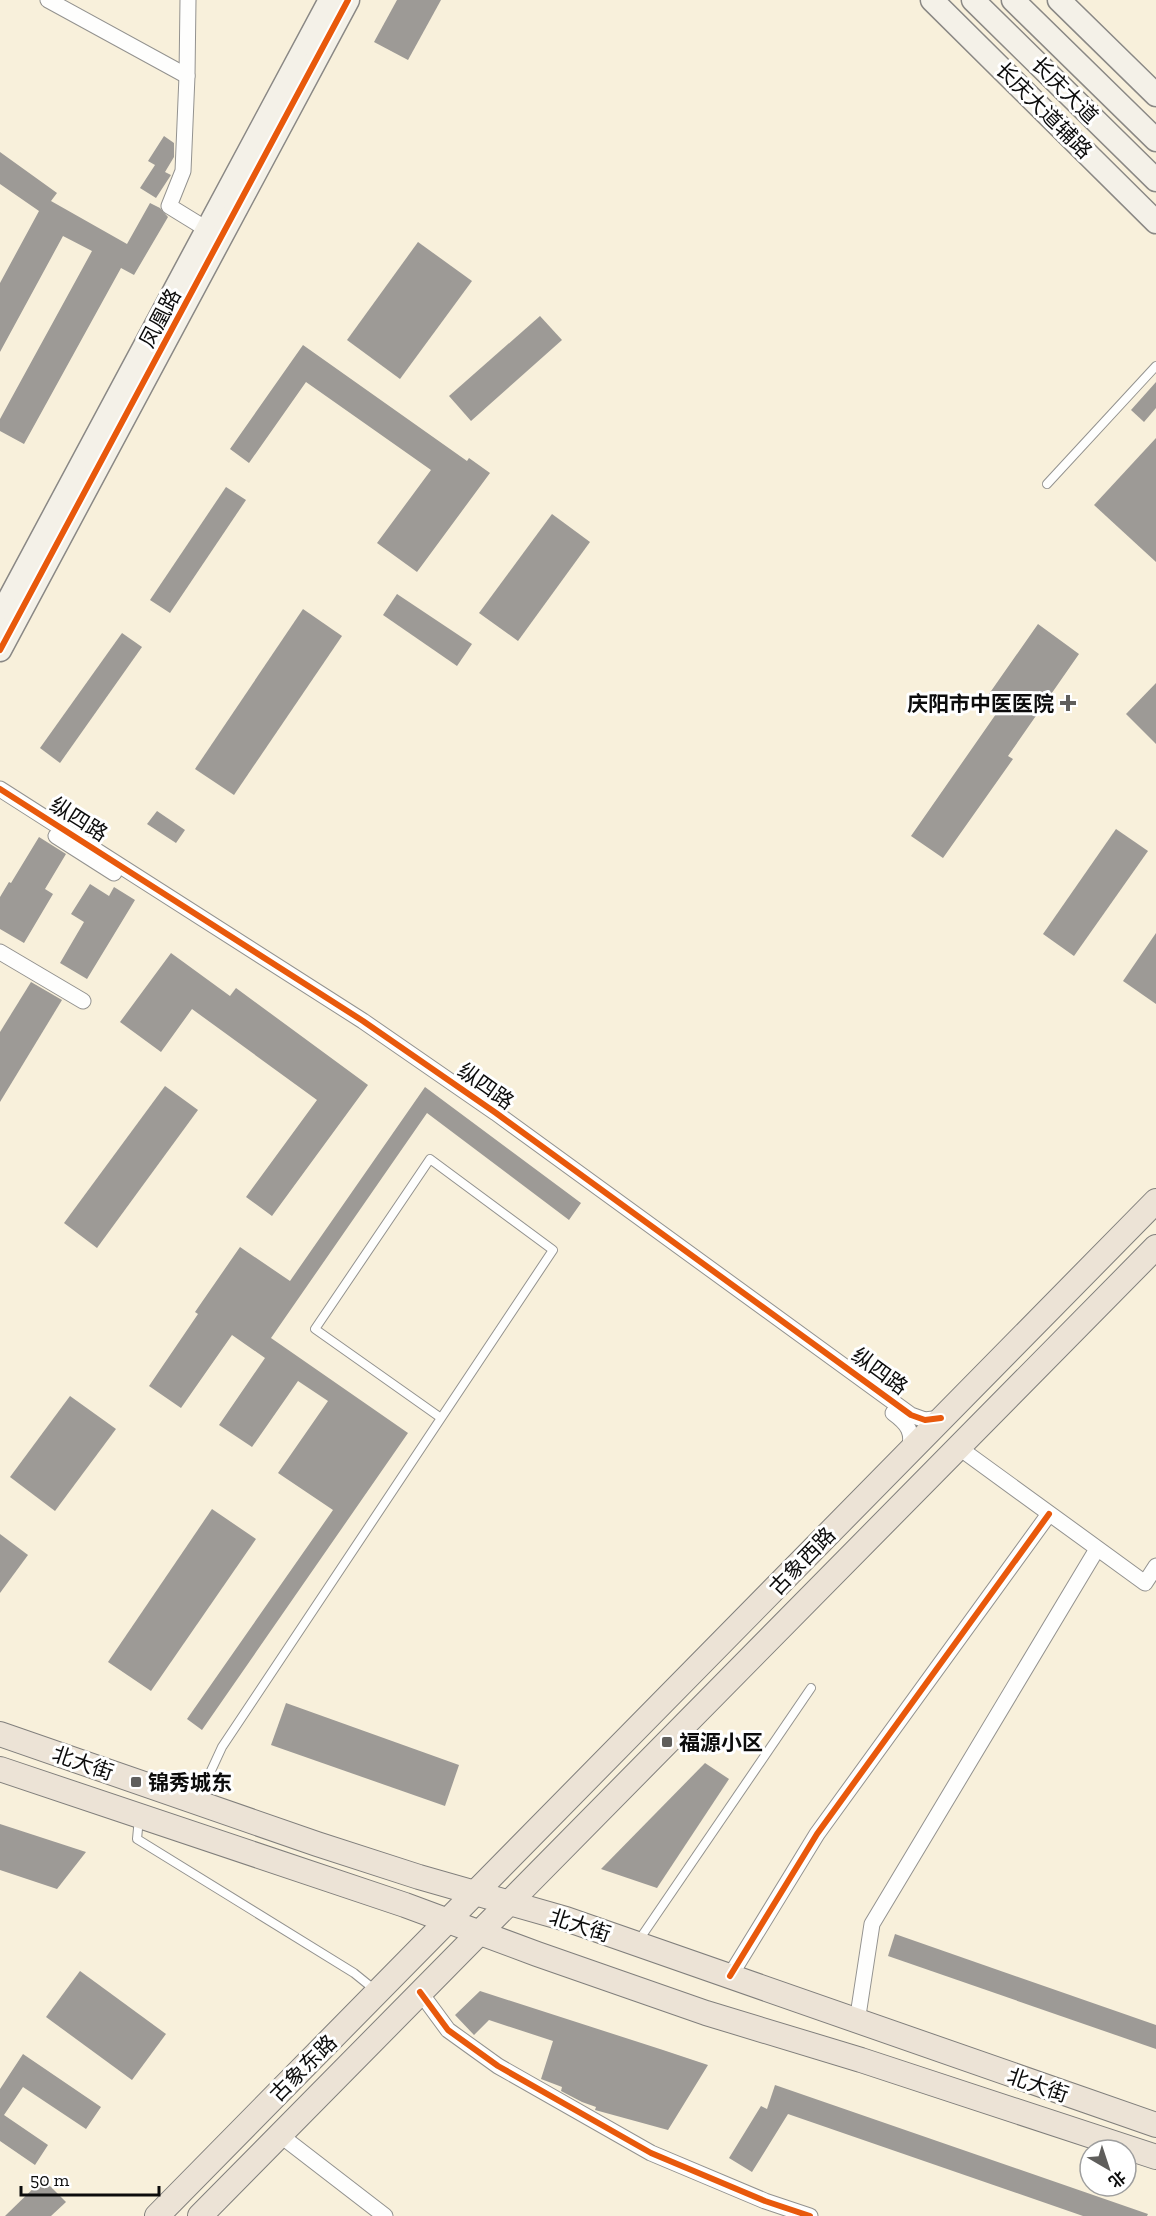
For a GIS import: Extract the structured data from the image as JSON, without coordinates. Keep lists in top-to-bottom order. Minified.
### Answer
{"streets":{"main road":["古象西路","北大街","古象东路"],"street":["长庆大道","长庆大道辅路","凤凰路","纵四路"]},"crossings":[["纵四路","古象西路"],["古象西路","北大街"],["古象西路","古象东路"],["北大街","古象东路"]],"places":{"health":["庆阳市中医医院"],"transit":["福源小区","锦秀城东"]},"scale_bar":"50 m","north":"bottom right"}
